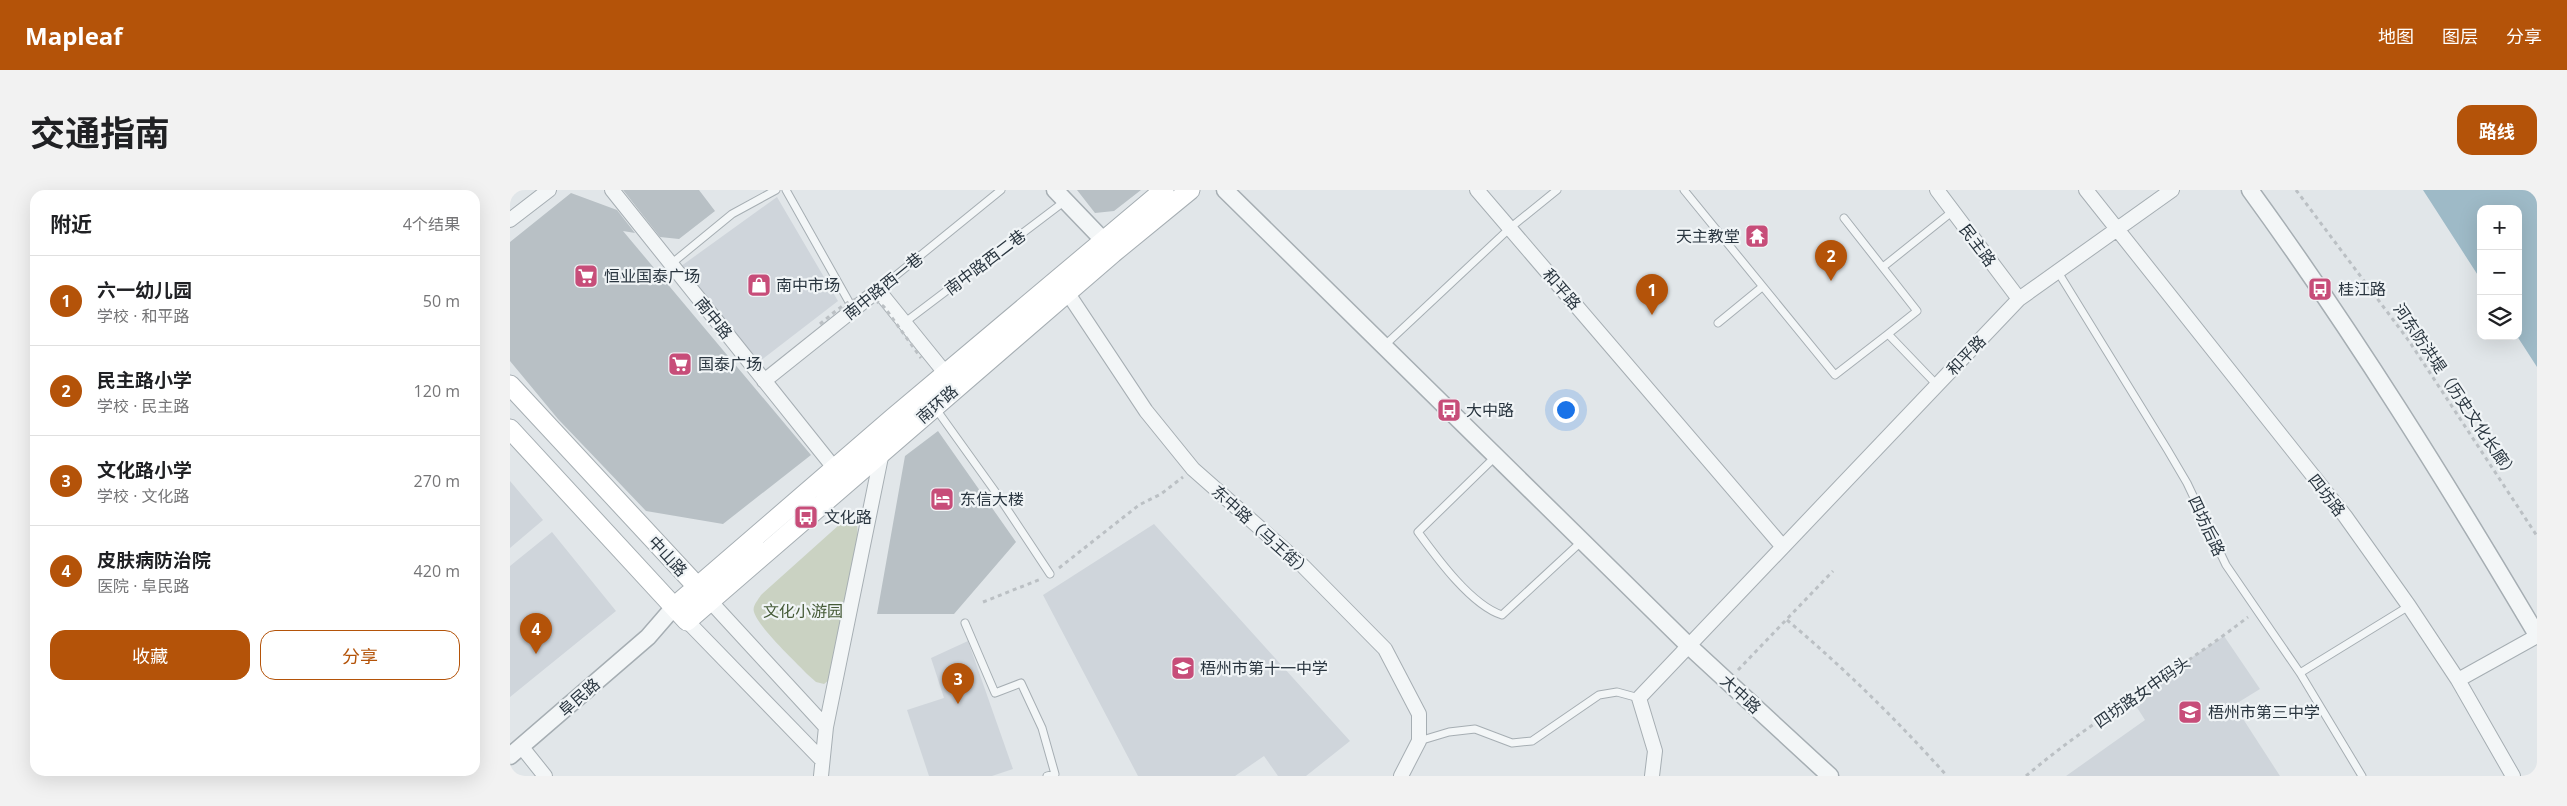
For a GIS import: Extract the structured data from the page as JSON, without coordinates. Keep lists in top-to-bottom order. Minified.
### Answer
{"streets":{"main road":["南环路","中山路"],"street":["民主路","南中路西一巷","和平路","南中路","四坊路","东中路（马王街）","大中路","阜民路"],"lane":["南中路西二巷","四坊后路"],"path":["河东防洪堤（历史文化长廊）","四坊路女中码头"]},"crossings":[["民主路","和平路"],["南中路西一巷","南中路"],["和平路","四坊路"],["和平路","四坊后路"],["和平路","大中路"],["南中路","南环路"],["南环路","东中路（马王街）"],["南环路","中山路"],["南环路","阜民路"],["四坊后路","四坊路女中码头"],["中山路","阜民路"]],"parks":["文化小游园"],"places":{"temple":["天主教堂"],"supermarket":["恒业国泰广场","国泰广场"],"shop":["南中市场"],"bus stop":["桂江路","大中路","文化路"],"hotel":["东信大楼"],"school or university":["梧州市第十一中学","梧州市第三中学"]},"page":{"header":"Mapleaf","nav":["地图","图层","分享"],"title":"交通指南","buttons":["路线",["收藏","分享"]],"heading":["附近","4个结果"],"map_buttons":["+","−"],"pins":["2","1","4","3"],"list":[{"mark":"1","name":"六一幼儿园","note":"学校 · 和平路","value":"50 m"},{"mark":"2","name":"民主路小学","note":"学校 · 民主路","value":"120 m"},{"mark":"3","name":"文化路小学","note":"学校 · 文化路","value":"270 m"},{"mark":"4","name":"皮肤病防治院","note":"医院 · 阜民路","value":"420 m"}]}}
